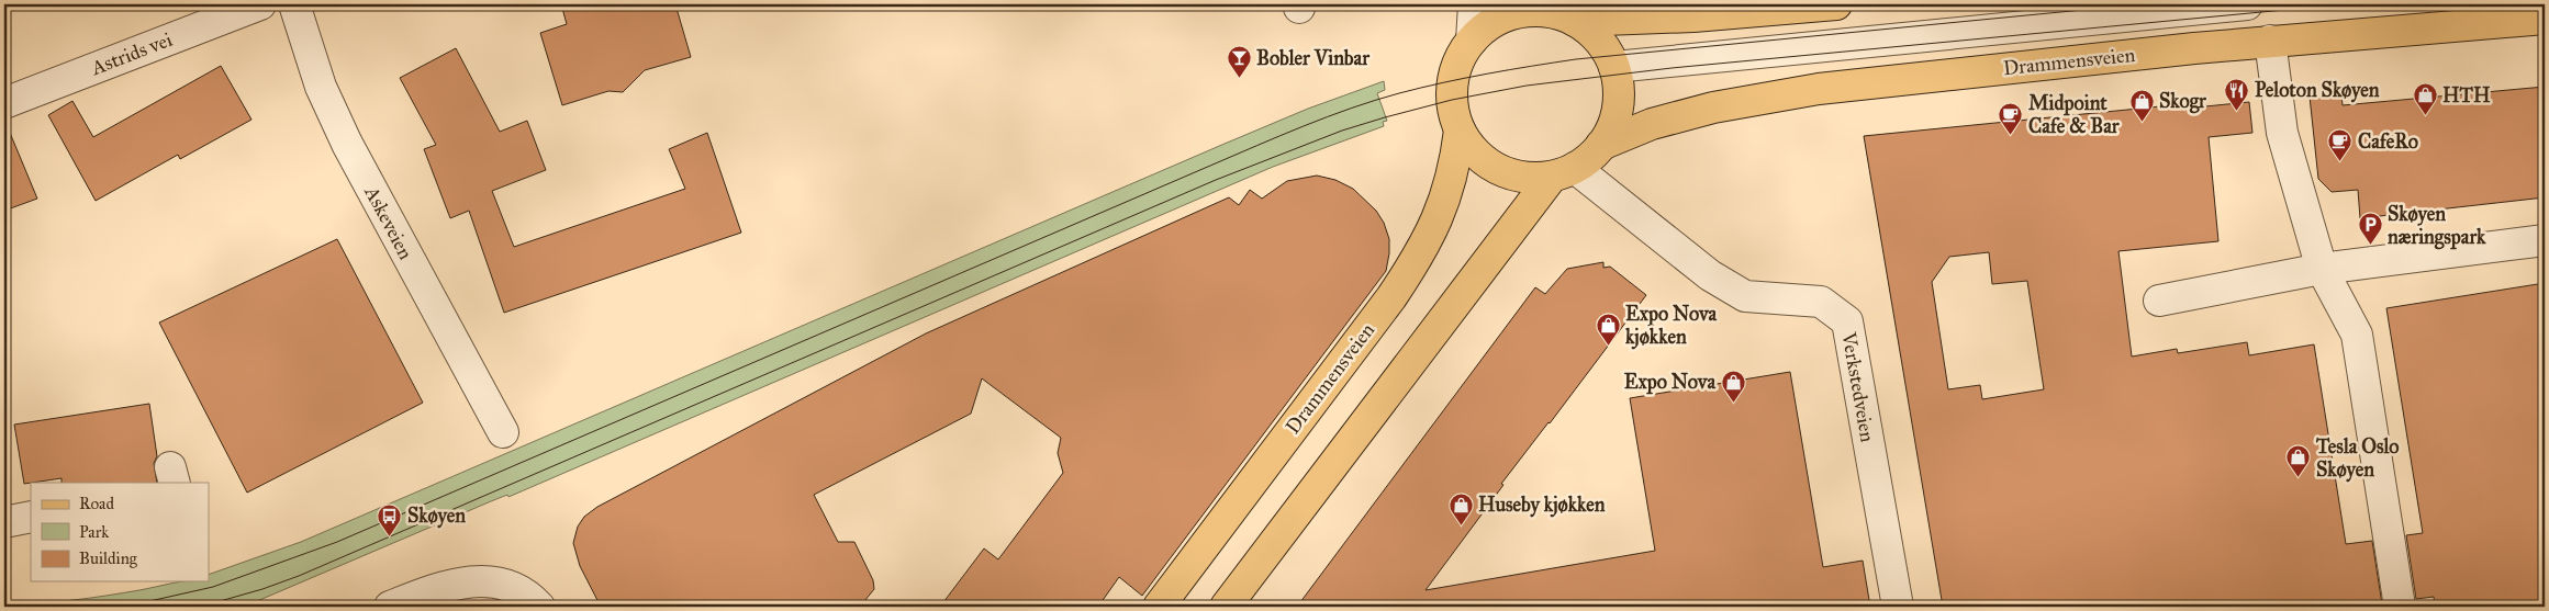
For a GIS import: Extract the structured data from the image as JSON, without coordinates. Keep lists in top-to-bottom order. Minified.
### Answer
{"streets":{"main road":["Drammensveien"],"street":["Astrids vei","Askeveien","Verkstedveien"]},"crossings":[["Drammensveien","Verkstedveien"]],"places":{"bar":["Bobler Vinbar"],"restaurant":["Peloton Skøyen"],"shop":["HTH","Skogr","Expo Nova kjøkken","Expo Nova","Tesla Oslo Skøyen","Huseby kjøkken"],"cafe":["Midpoint Cafe & Bar","CafeRo"],"parking":["Skøyen næringspark"],"bus stop":["Skøyen"]},"legend":["Road","Park","Building"]}
